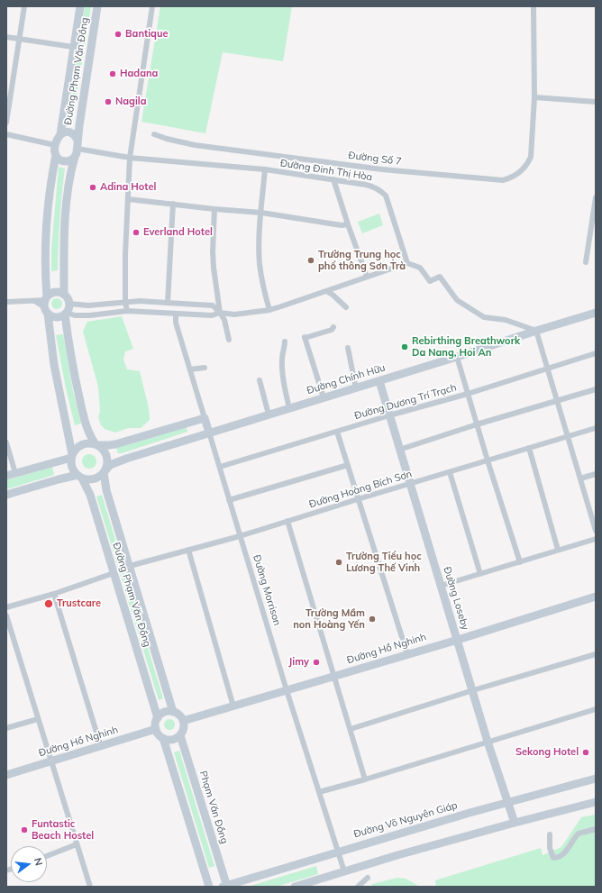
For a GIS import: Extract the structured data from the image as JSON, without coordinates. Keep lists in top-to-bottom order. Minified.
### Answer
{"streets":{"main road":["Đường Phạm Văn Đồng","Đường Chính Hữu","Đường Morrison","Đường Loseby","Đường Hồ Nghinh","Phạm Văn Đồng","Đường Võ Nguyên Giáp"],"street":["Đường Số 7","Đường Đinh Thị Hòa","Đường Dương Trí Trạch","Đường Hoàng Bích Sơn"]},"crossings":[["Đường Phạm Văn Đồng","Đường Đinh Thị Hòa"],["Đường Phạm Văn Đồng","Đường Chính Hữu"],["Đường Phạm Văn Đồng","Đường Hoàng Bích Sơn"],["Đường Phạm Văn Đồng","Đường Hồ Nghinh"],["Đường Phạm Văn Đồng","Phạm Văn Đồng"],["Đường Chính Hữu","Đường Morrison"],["Đường Chính Hữu","Đường Loseby"],["Đường Dương Trí Trạch","Đường Morrison"],["Đường Dương Trí Trạch","Đường Loseby"],["Đường Hoàng Bích Sơn","Đường Morrison"],["Đường Hoàng Bích Sơn","Đường Loseby"],["Đường Morrison","Đường Hồ Nghinh"],["Đường Morrison","Đường Võ Nguyên Giáp"],["Đường Loseby","Đường Hồ Nghinh"],["Đường Loseby","Đường Võ Nguyên Giáp"],["Đường Hồ Nghinh","Phạm Văn Đồng"],["Phạm Văn Đồng","Đường Võ Nguyên Giáp"]],"places":["Bantique","Hadana","Nagila","Adina Hotel","Everland Hotel","Trường Trung học phổ thông Sơn Trà","Rebirthing Breathwork Da Nang, Hoi An","Trường Tiểu học Lương Thế Vinh","Trustcare","Trường Mầm non Hoàng Yến","Jimy","Sekong Hotel","Funtastic Beach Hostel"],"north":"right"}
